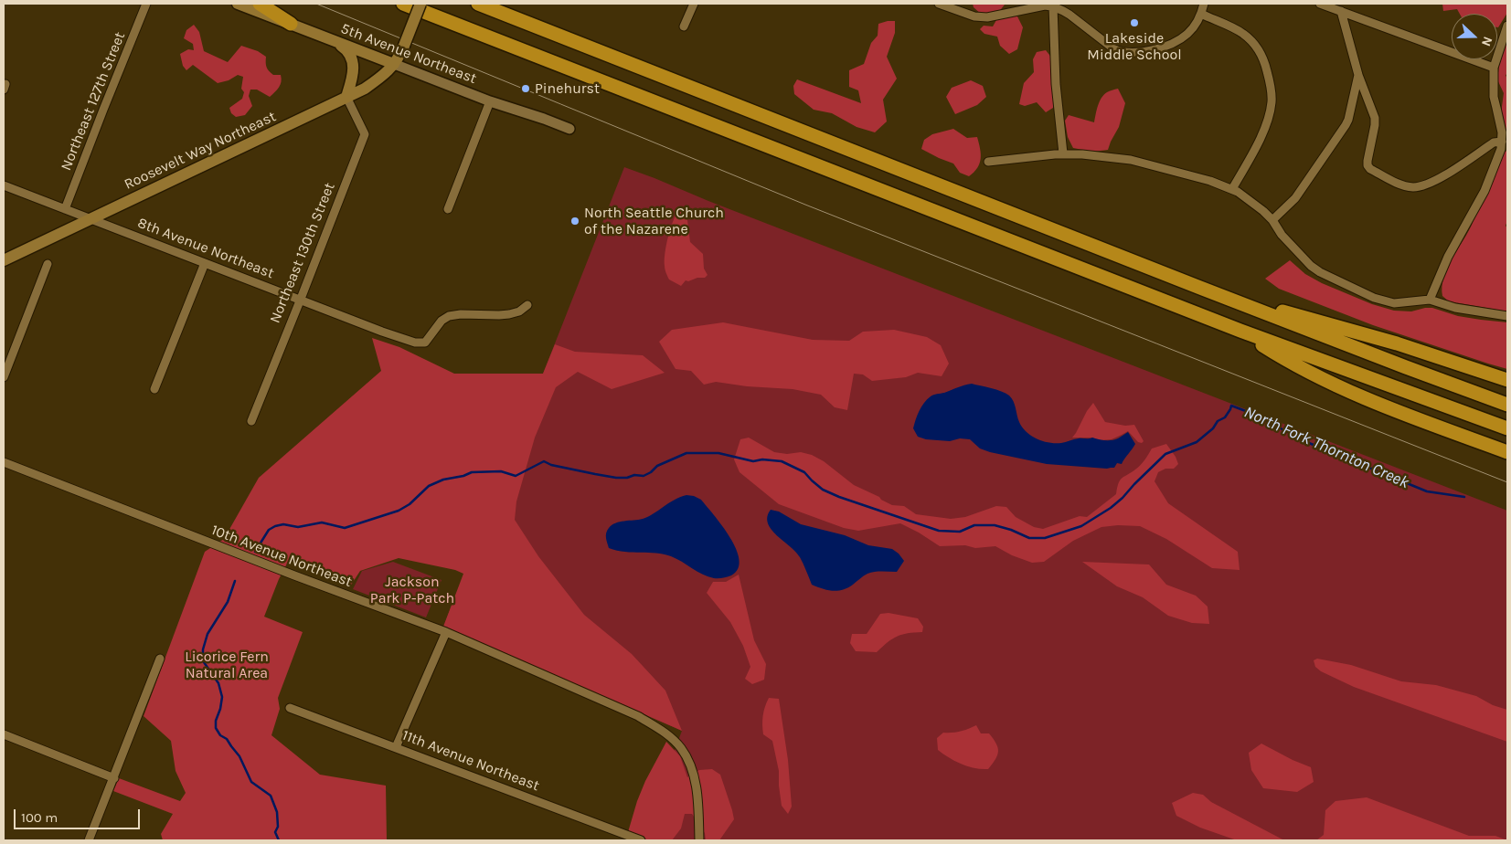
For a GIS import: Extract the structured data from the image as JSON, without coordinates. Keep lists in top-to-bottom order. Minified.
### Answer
{"streets":{"main road":["5th Avenue Northeast","Roosevelt Way Northeast"],"street":["Northeast 127th Street","8th Avenue Northeast","Northeast 130th Street","10th Avenue Northeast","11th Avenue Northeast"]},"crossings":[["5th Avenue Northeast","Roosevelt Way Northeast"],["Northeast 127th Street","8th Avenue Northeast"],["Roosevelt Way Northeast","8th Avenue Northeast"],["Roosevelt Way Northeast","Northeast 130th Street"],["8th Avenue Northeast","Northeast 130th Street"]],"water":["North Fork Thornton Creek"],"parks":["Jackson Park P-Patch","Licorice Fern Natural Area"],"places":["Lakeside Middle School","Pinehurst","North Seattle Church of the Nazarene"],"scale_bar":"100 m","north":"right"}
